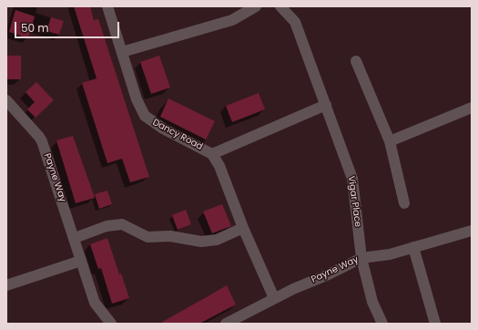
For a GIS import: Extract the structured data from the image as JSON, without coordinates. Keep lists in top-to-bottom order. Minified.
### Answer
{"streets":{"street":["Dancy Road","Payne Way","Vigar Place"]},"crossings":[["Dancy Road","Payne Way"],["Payne Way","Vigar Place"]],"scale_bar":"50 m"}
